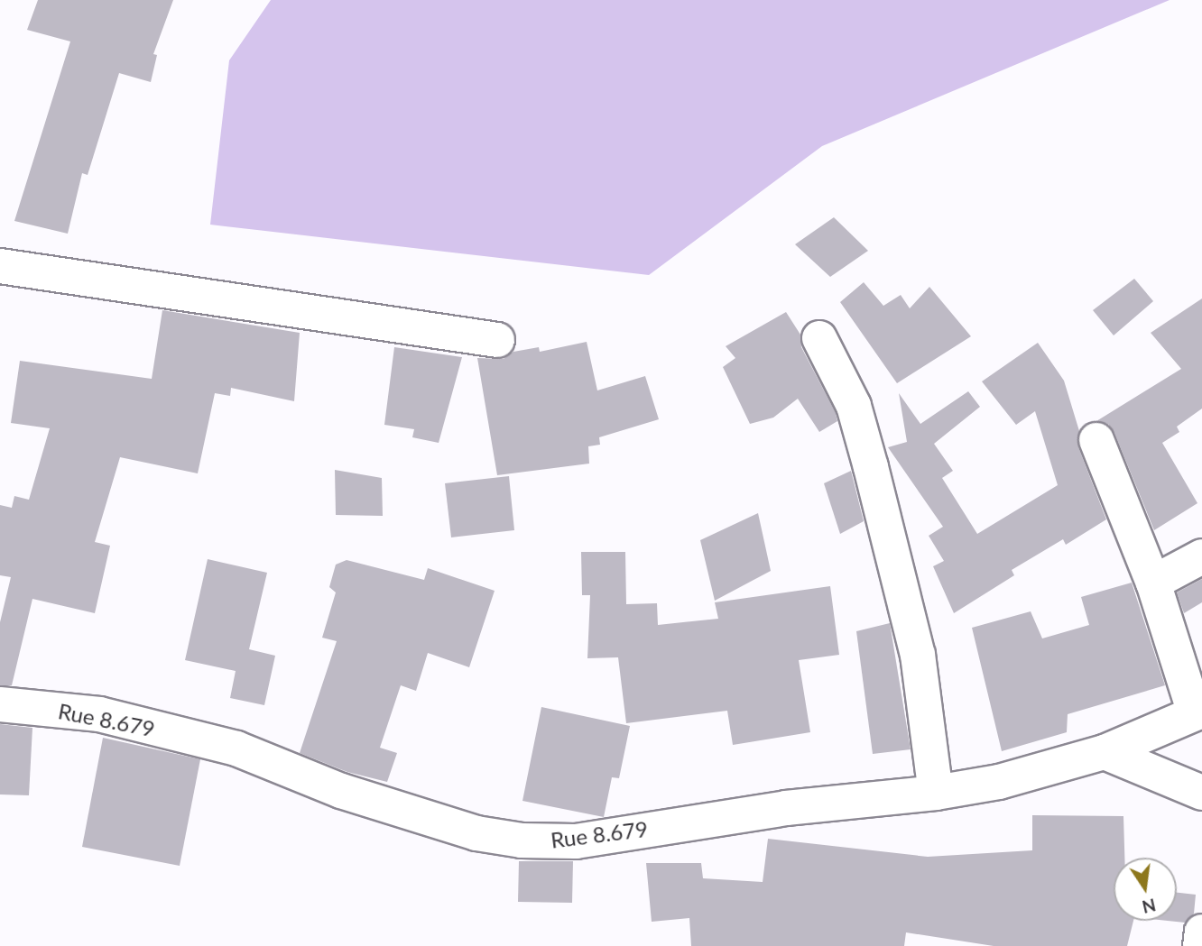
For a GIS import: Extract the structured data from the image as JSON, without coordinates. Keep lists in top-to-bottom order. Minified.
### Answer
{"streets":{"street":["Rue 8.679"]},"north":"bottom"}
